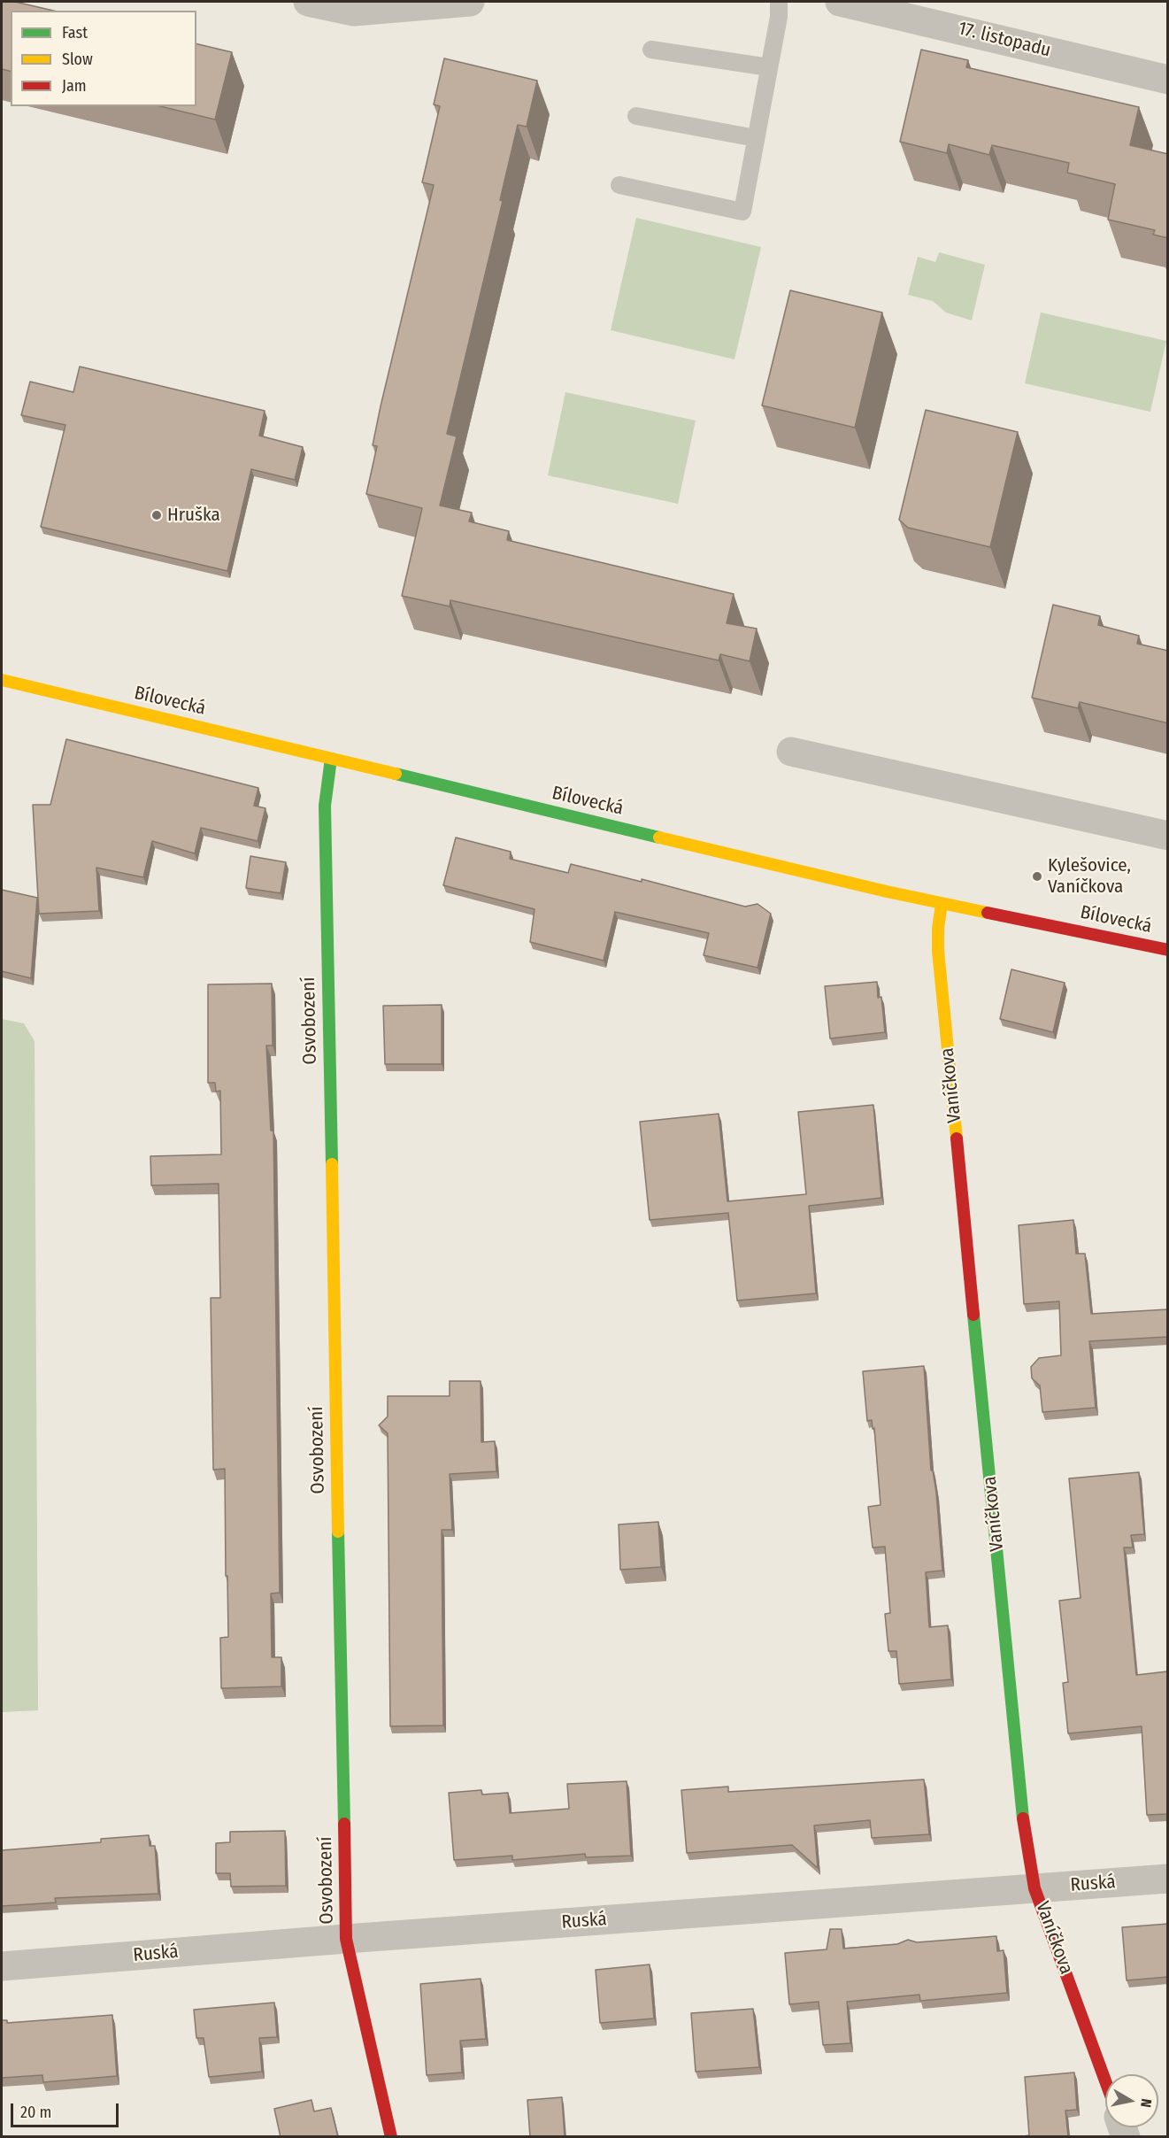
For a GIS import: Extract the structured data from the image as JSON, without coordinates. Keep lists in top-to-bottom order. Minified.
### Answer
{"streets":{"street":["17. listopadu","Bílovecká","Osvobození","Vaníčkova","Ruská"]},"crossings":[["Bílovecká","Osvobození"],["Bílovecká","Vaníčkova"],["Osvobození","Ruská"],["Vaníčkova","Ruská"]],"places":["Hruška","Kylešovice, Vaníčkova"],"legend":["Fast","Slow","Jam"],"scale_bar":"20 m","north":"right"}
